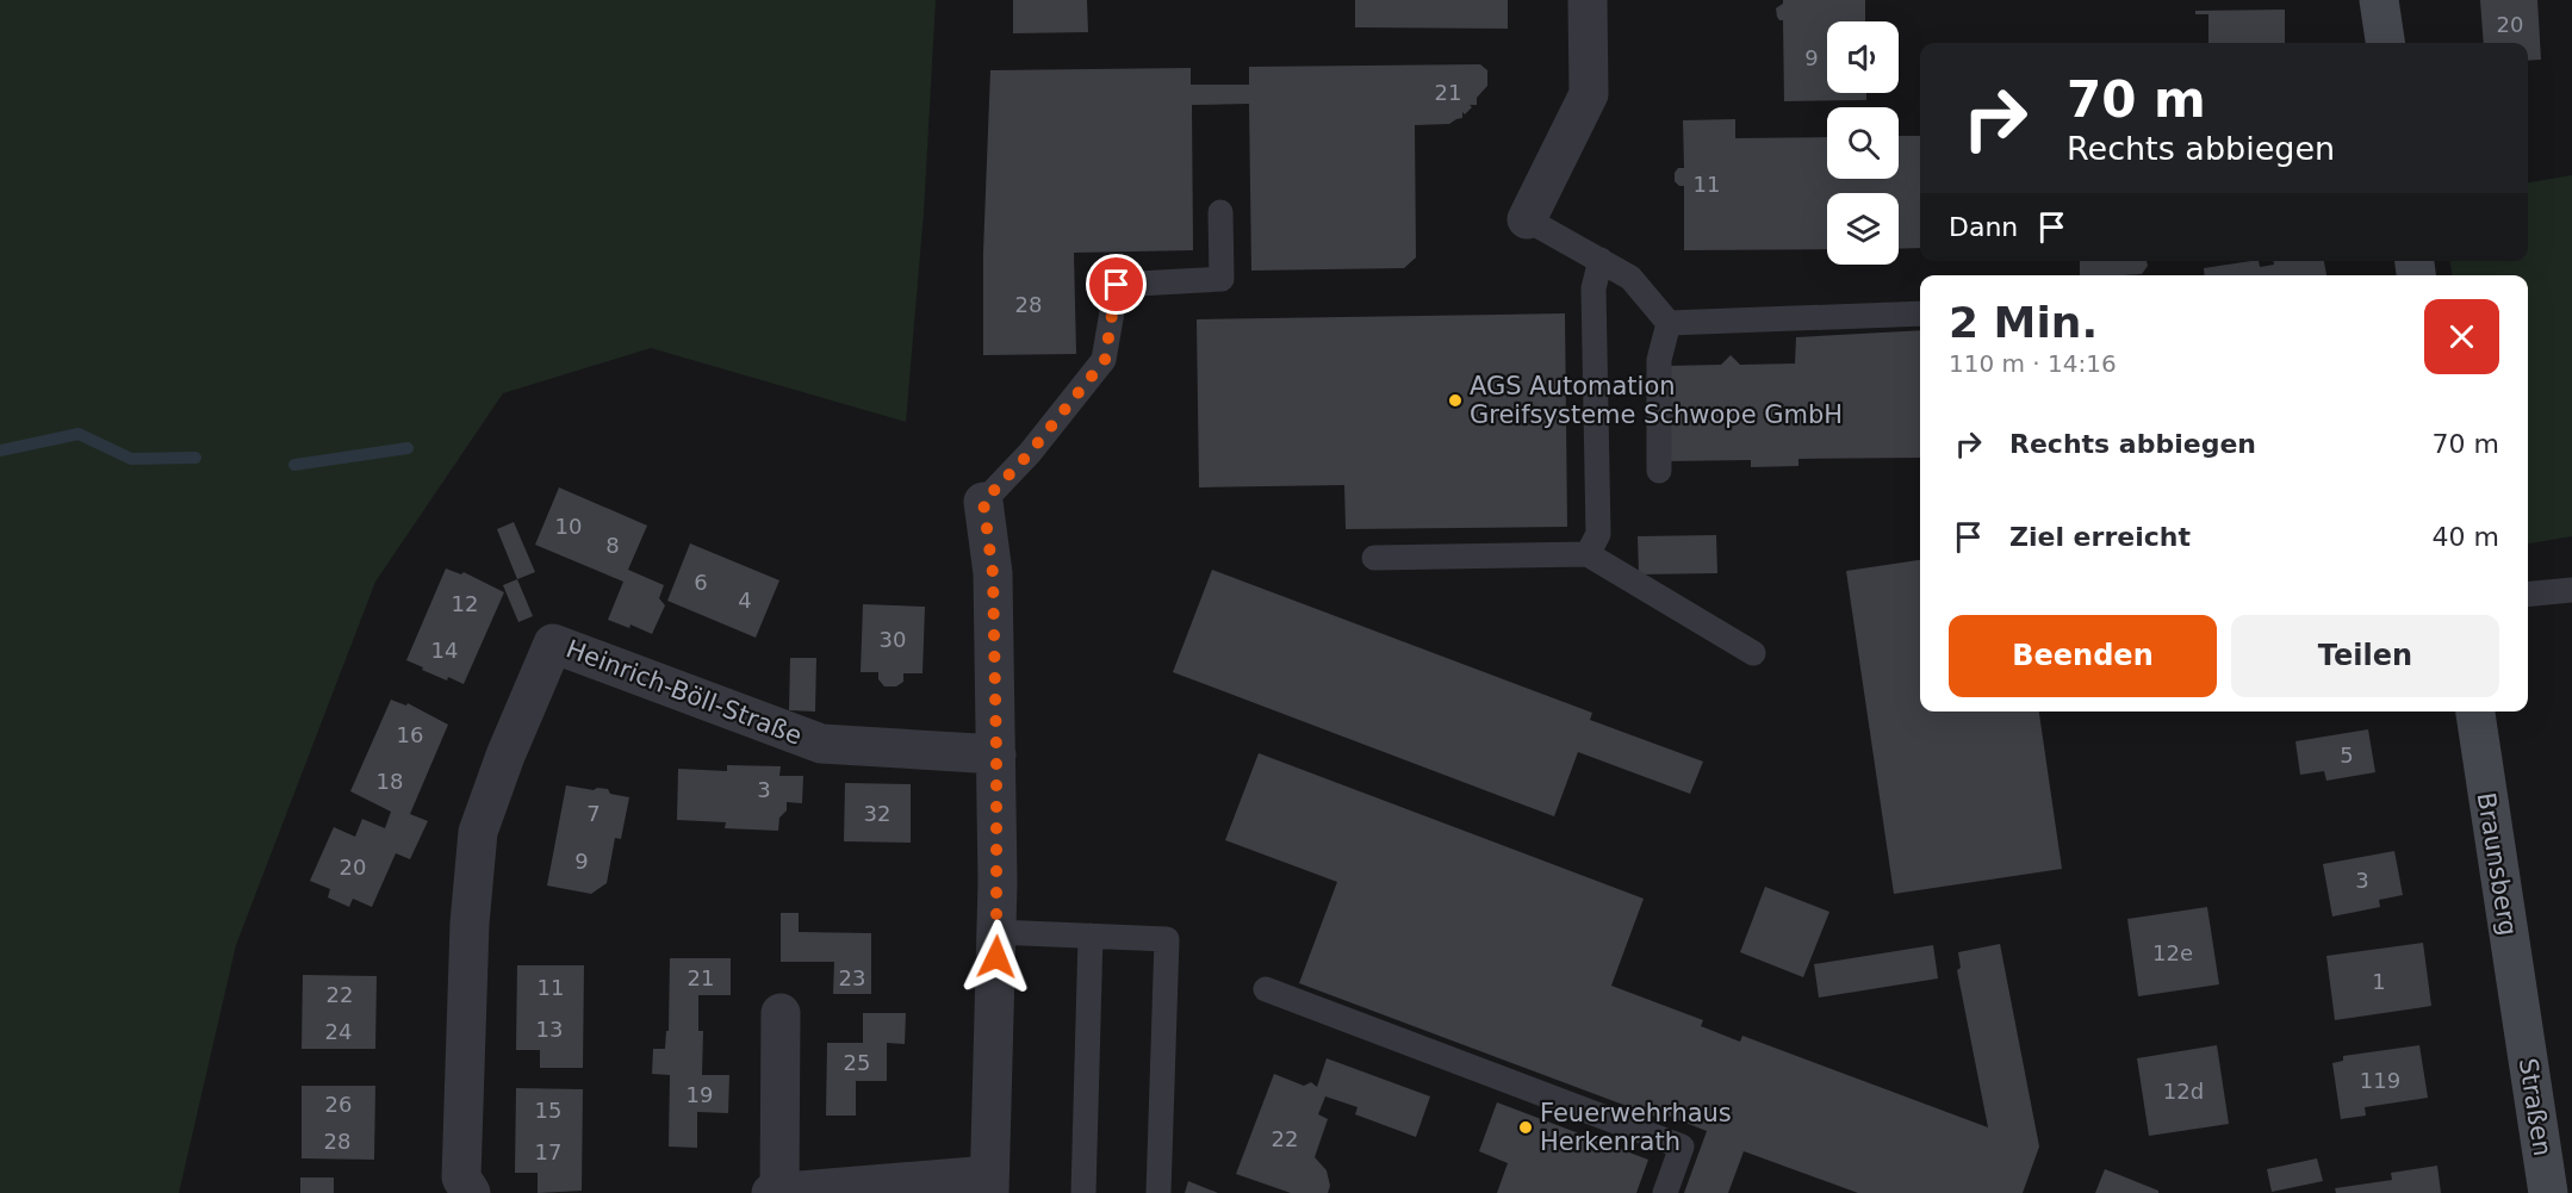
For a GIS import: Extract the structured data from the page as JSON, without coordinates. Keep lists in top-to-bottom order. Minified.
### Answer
{"streets":{"main road":["Braunsberg","Straßen"],"street":["Heinrich-Böll-Straße"]},"crossings":[["Braunsberg","Straßen"]],"places":["AGS Automation Greifsysteme Schwope GmbH","Feuerwehrhaus Herkenrath"],"house_numbers":["20","9","21","11","28","10","8","6","4","12","30","14","16","5","18","3","7","32","9","20","3","12e","21","23","1","11","22","13","24","25","119","12d","19","26","15","22","28","17"],"page":{"turn":["70 m","Rechts abbiegen"],"then":"Dann","heading":["2 Min.","110 m · 14:16"],"list":[{"name":"Rechts abbiegen","value":"70 m"},{"name":"Ziel erreicht","value":"40 m"}],"buttons":["Beenden","Teilen"]}}
